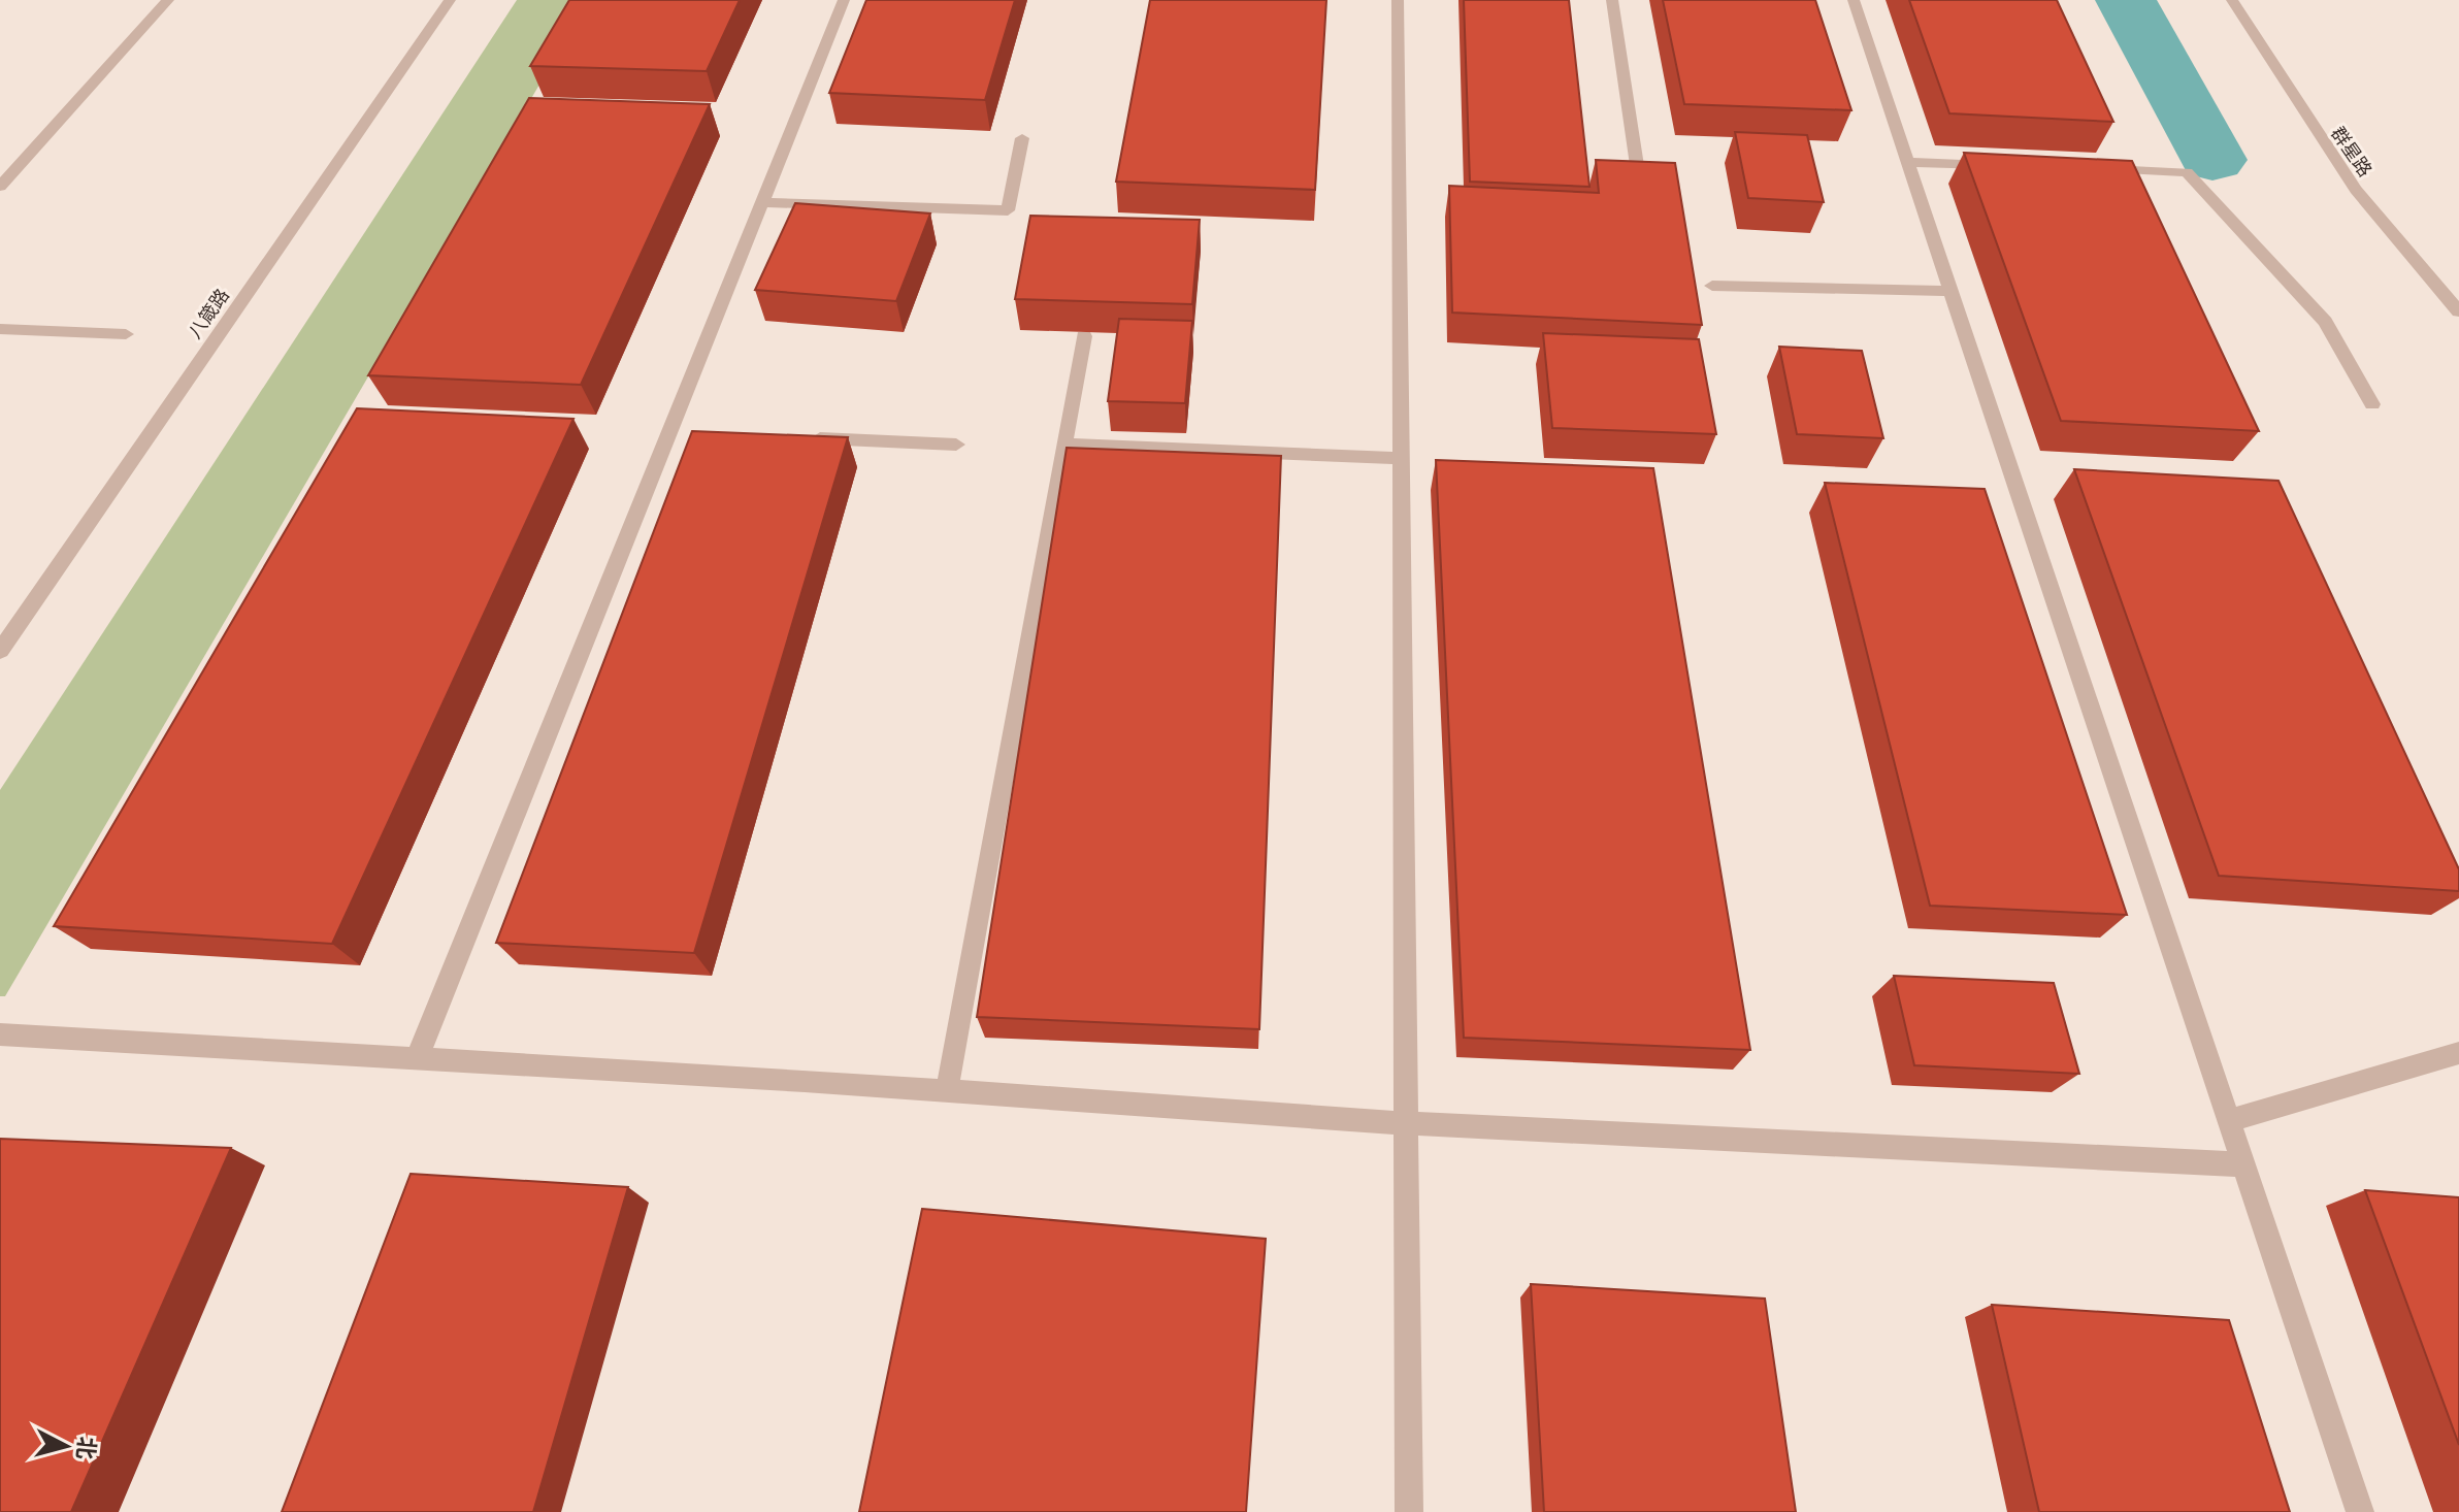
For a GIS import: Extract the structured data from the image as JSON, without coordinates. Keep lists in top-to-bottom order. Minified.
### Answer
{"streets":{"street":["群星路","八箴路"]},"north":"right"}
